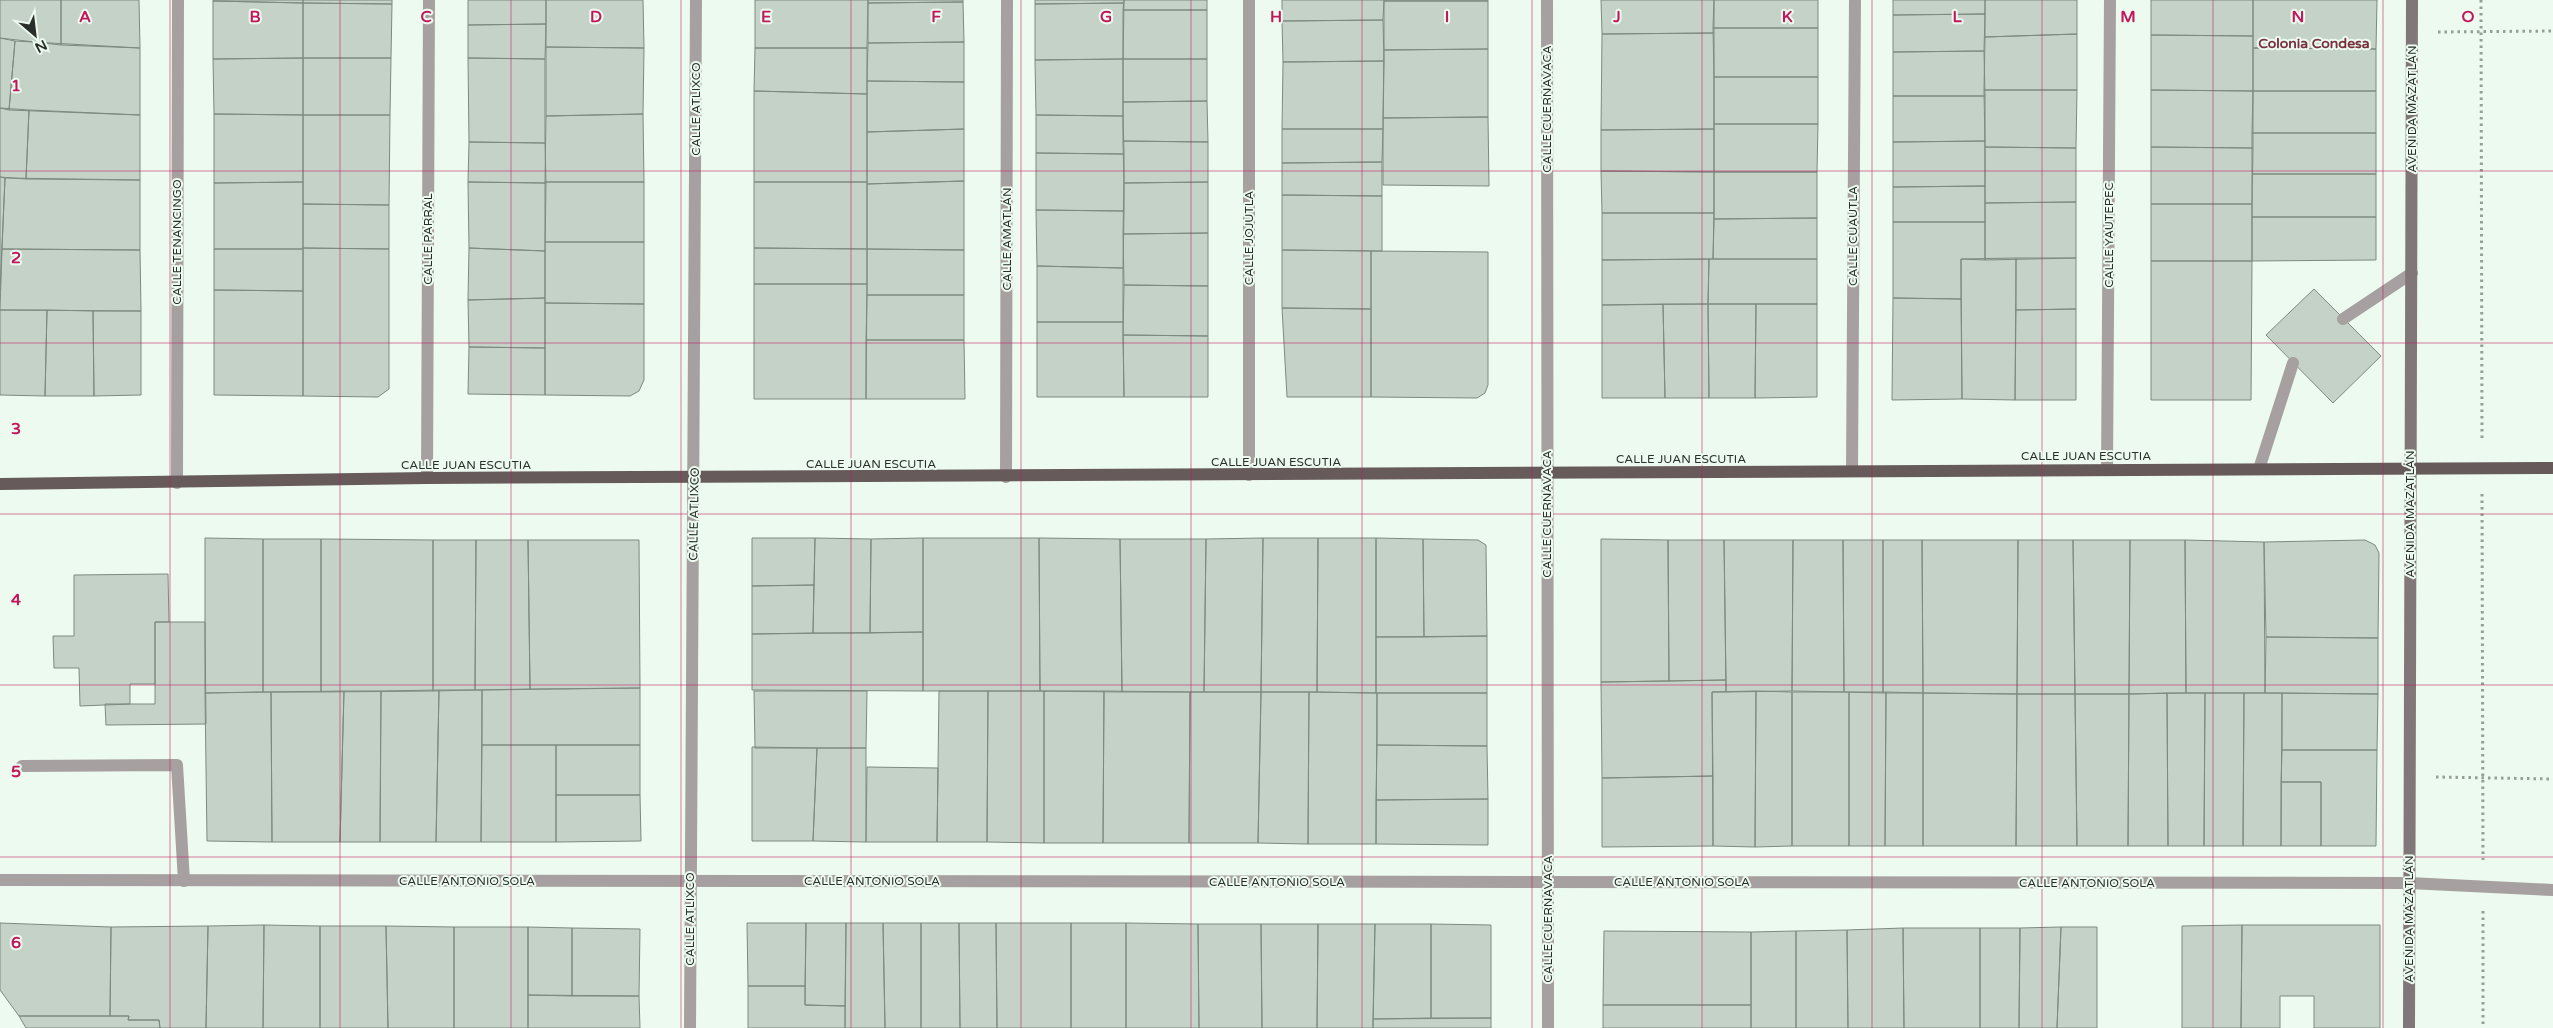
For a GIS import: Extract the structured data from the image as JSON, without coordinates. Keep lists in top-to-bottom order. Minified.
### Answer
{"streets":{"main road":["AVENIDA MAZATLÁN","CALLE JUAN ESCUTIA"],"street":["CALLE ATLIXCO","CALLE CUERNAVACA","CALLE YAUTEPEC","CALLE CUAUTLA","CALLE JOJUTLA","CALLE PARRAL","CALLE AMATLÁN","CALLE TENANCINGO","CALLE ANTONIO SOLA"]},"crossings":[["CALLE ATLIXCO","CALLE JUAN ESCUTIA"],["CALLE ATLIXCO","CALLE ANTONIO SOLA"],["CALLE CUERNAVACA","CALLE JUAN ESCUTIA"],["CALLE CUERNAVACA","CALLE ANTONIO SOLA"],["AVENIDA MAZATLÁN","CALLE JUAN ESCUTIA"],["AVENIDA MAZATLÁN","CALLE ANTONIO SOLA"],["CALLE YAUTEPEC","CALLE JUAN ESCUTIA"],["CALLE CUAUTLA","CALLE JUAN ESCUTIA"],["CALLE JOJUTLA","CALLE JUAN ESCUTIA"],["CALLE PARRAL","CALLE JUAN ESCUTIA"],["CALLE AMATLÁN","CALLE JUAN ESCUTIA"],["CALLE TENANCINGO","CALLE JUAN ESCUTIA"]],"districts":["Colonia Condesa"],"north":"bottom right","grid":{"columns":["A","B","C","D","E","F","G","H","I","J","K","L","M","N","O"],"rows":["1","2","3","4","5","6"]}}
